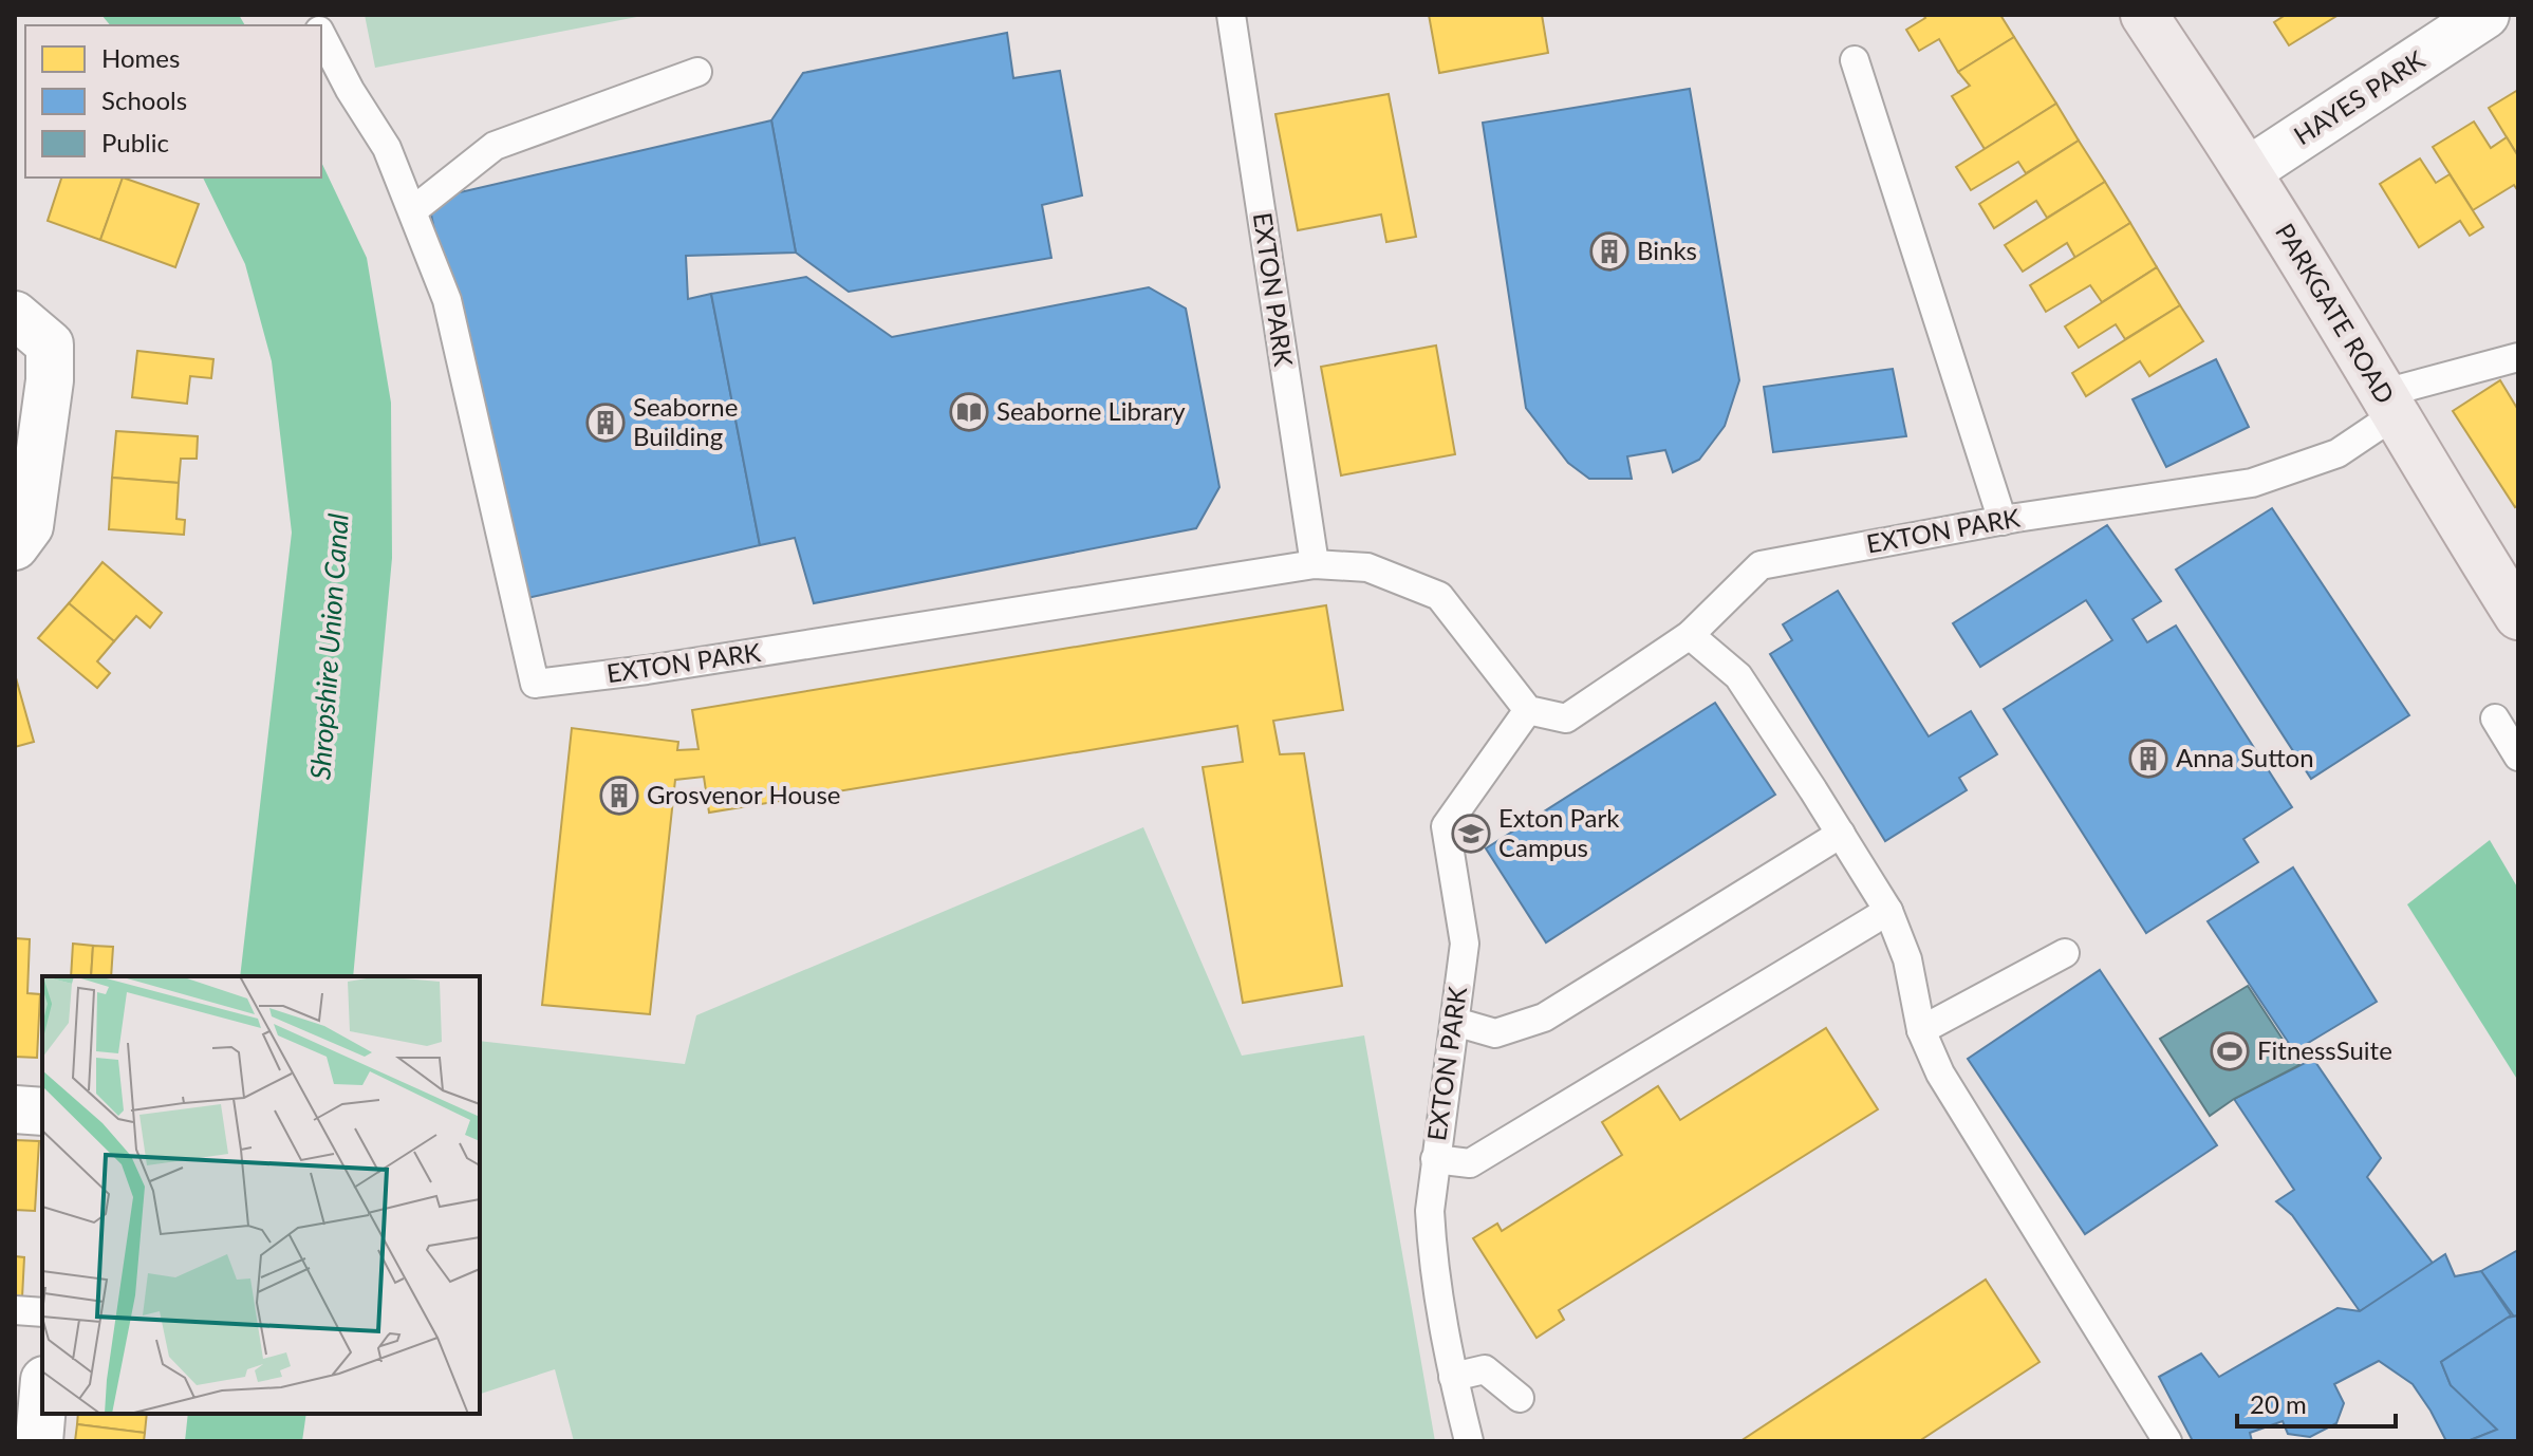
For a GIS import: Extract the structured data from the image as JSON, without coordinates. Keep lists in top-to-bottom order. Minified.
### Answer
{"streets":{"main road":["PARKGATE ROAD"],"street":["HAYES PARK"],"lane":["EXTON PARK"]},"crossings":[["HAYES PARK","PARKGATE ROAD"],["EXTON PARK","PARKGATE ROAD"]],"water":["Shropshire Union Canal"],"places":{"building":["Binks","Seaborne Building","Anna Sutton","Grosvenor House"],"library":["Seaborne Library"],"school or university":["Exton Park Campus"],"sports":["FitnessSuite"]},"legend":["Homes","Schools","Public"],"scale_bar":"20 m"}
